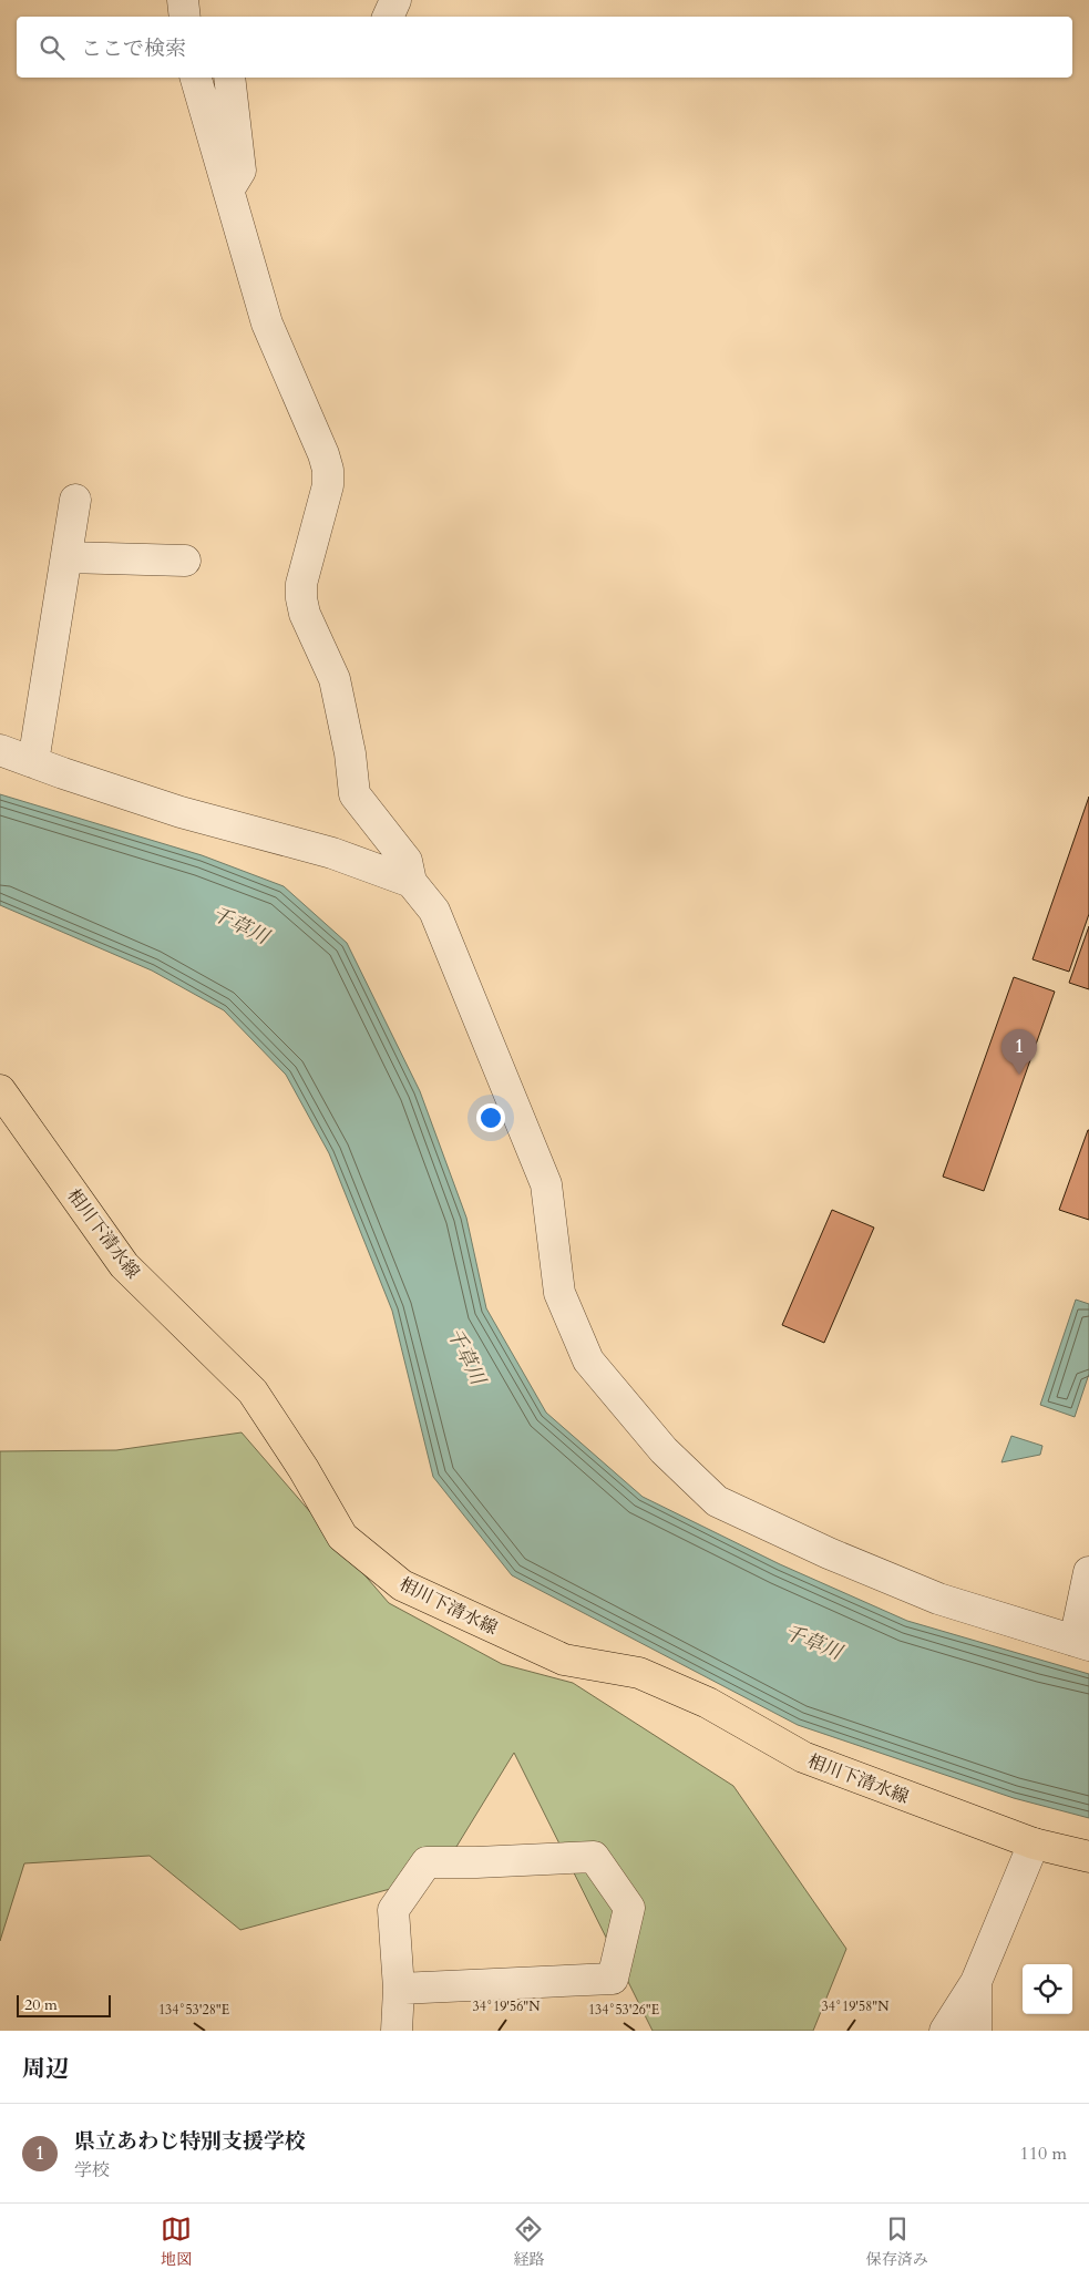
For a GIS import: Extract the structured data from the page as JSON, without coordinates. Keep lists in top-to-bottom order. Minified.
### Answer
{"streets":{"main road":["相川下清水線"]},"water":["千草川"],"scale_bar":"20 m","page":{"search":"ここで検索","pins":"1","scale":"20 m","heading":"周辺","list":[{"mark":"1","name":"県立あわじ特別支援学校","note":"学校","value":"110 m"}],"nav":["地図","経路","保存済み"]},"coordinates":["34°19'56\"N","34°19'58\"N","134°53'28\"E","134°53'26\"E"]}
